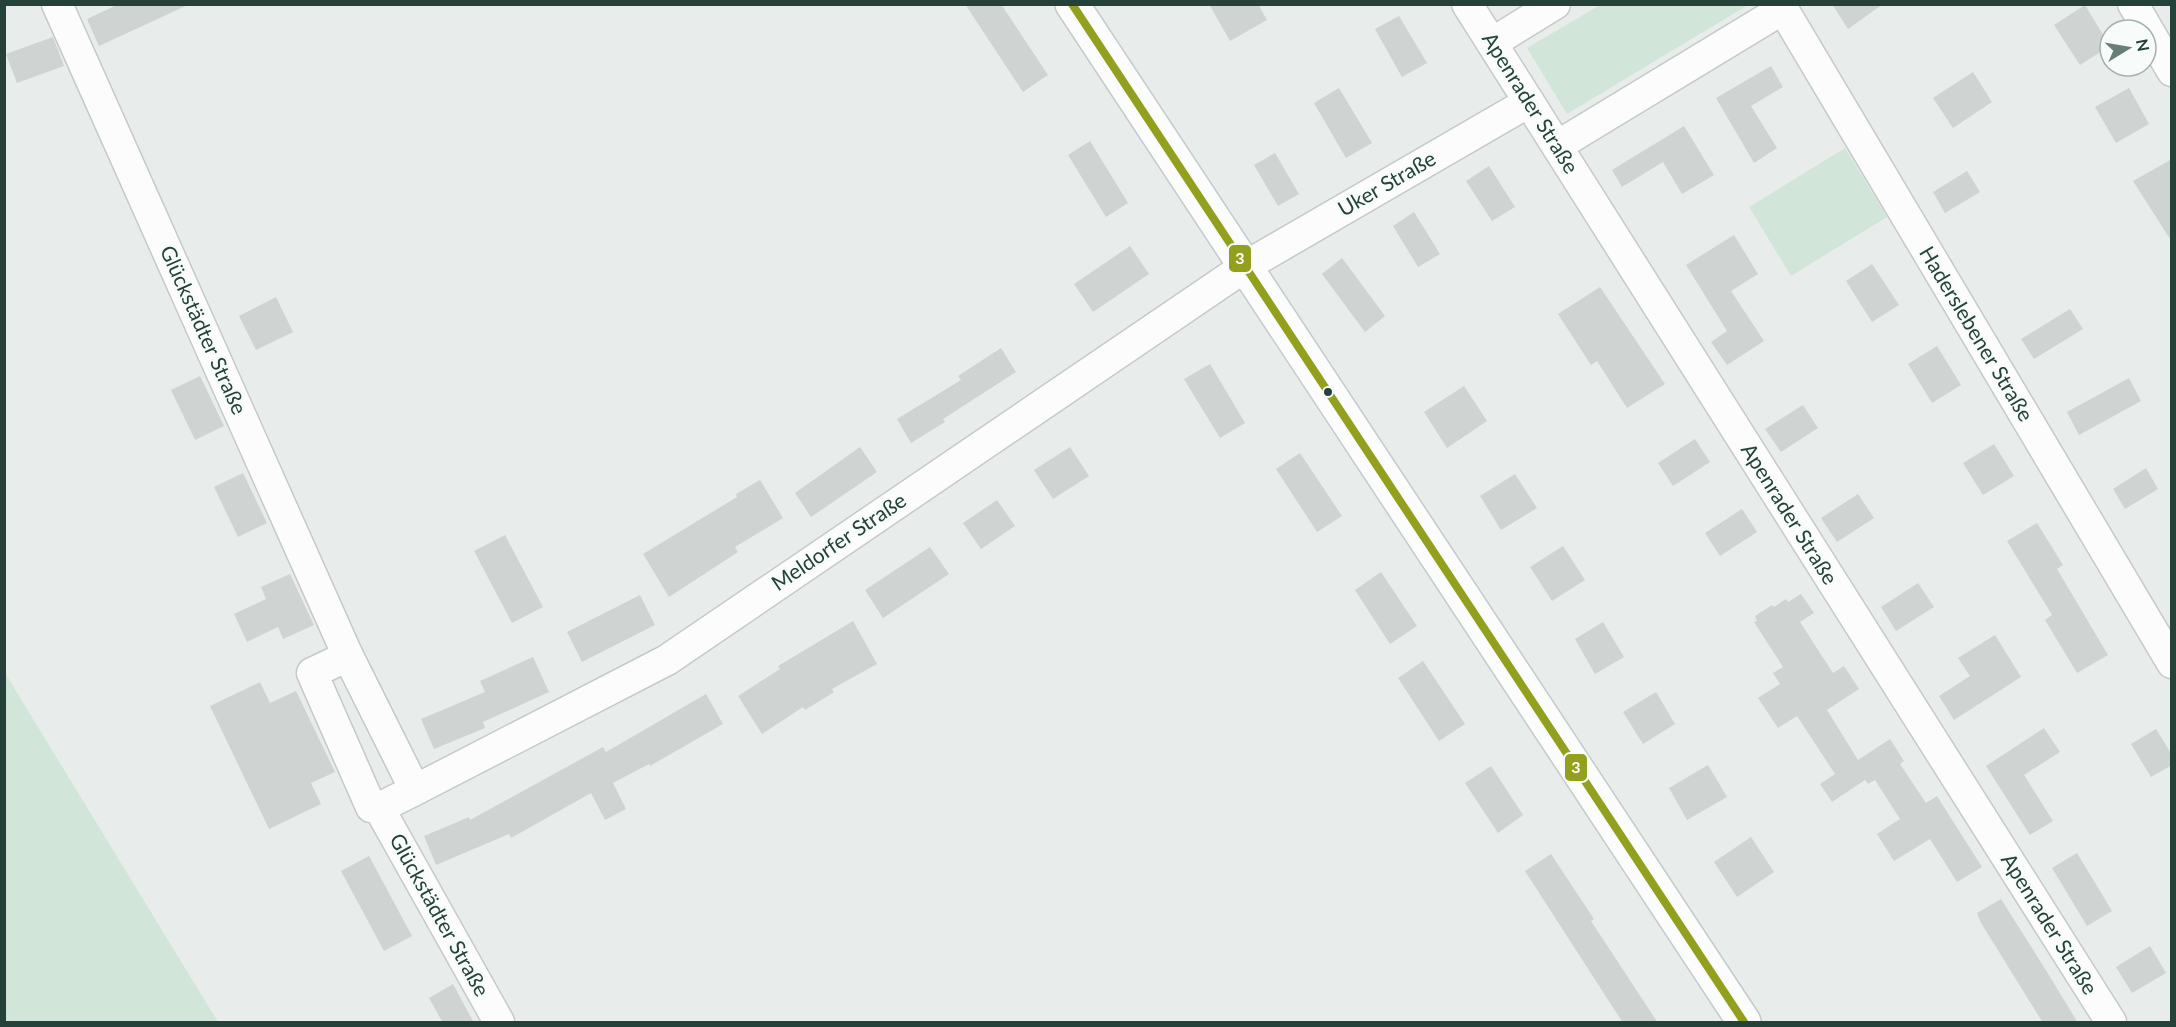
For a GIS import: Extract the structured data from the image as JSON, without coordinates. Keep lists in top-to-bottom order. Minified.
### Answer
{"streets":{"street":["Apenrader Straße","Uker Straße","Glückstädter Straße","Haderslebener Straße","Meldorfer Straße"]},"crossings":[["Apenrader Straße","Uker Straße"],["Uker Straße","Meldorfer Straße"],["Glückstädter Straße","Meldorfer Straße"]],"lines":["transit line 3"],"north":"right"}
